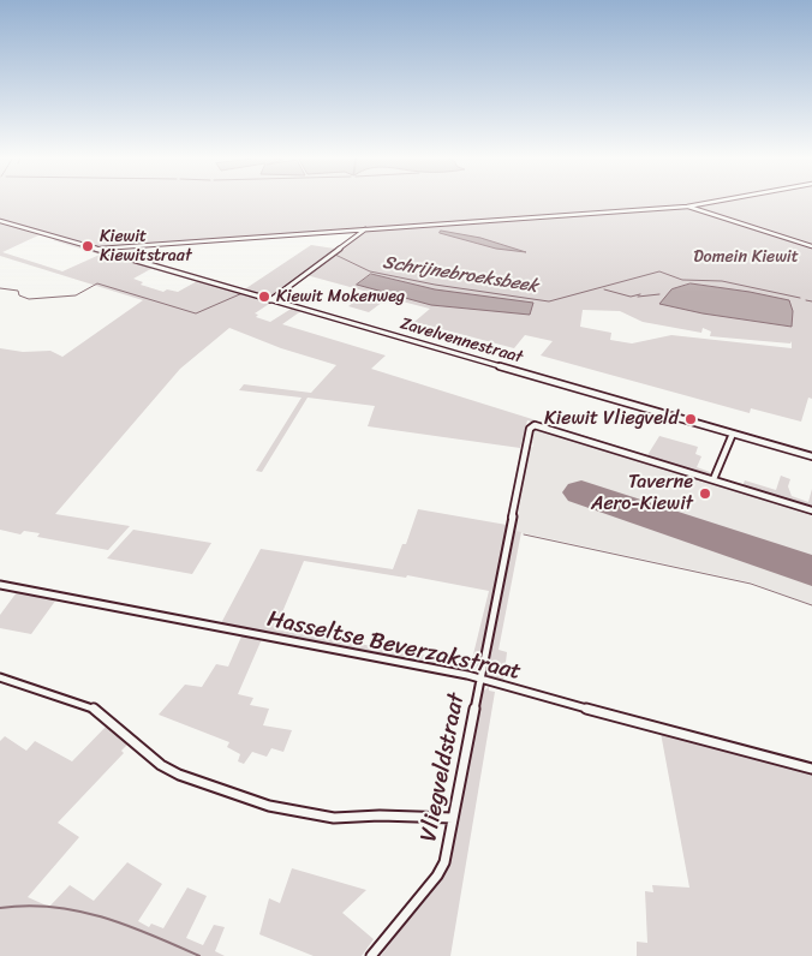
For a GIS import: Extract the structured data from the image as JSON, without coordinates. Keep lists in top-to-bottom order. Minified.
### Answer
{"streets":{"street":["Zavelvennestraat","Hasseltse Beverzakstraat","Vliegveldstraat"]},"crossings":[["Hasseltse Beverzakstraat","Vliegveldstraat"]],"water":["Schrijnebroeksbeek"],"parks":["Domein Kiewit"],"places":["Kiewit Kiewitstraat","Kiewit Mokenweg","Kiewit Vliegveld","Taverne Aero-Kiewit"]}
